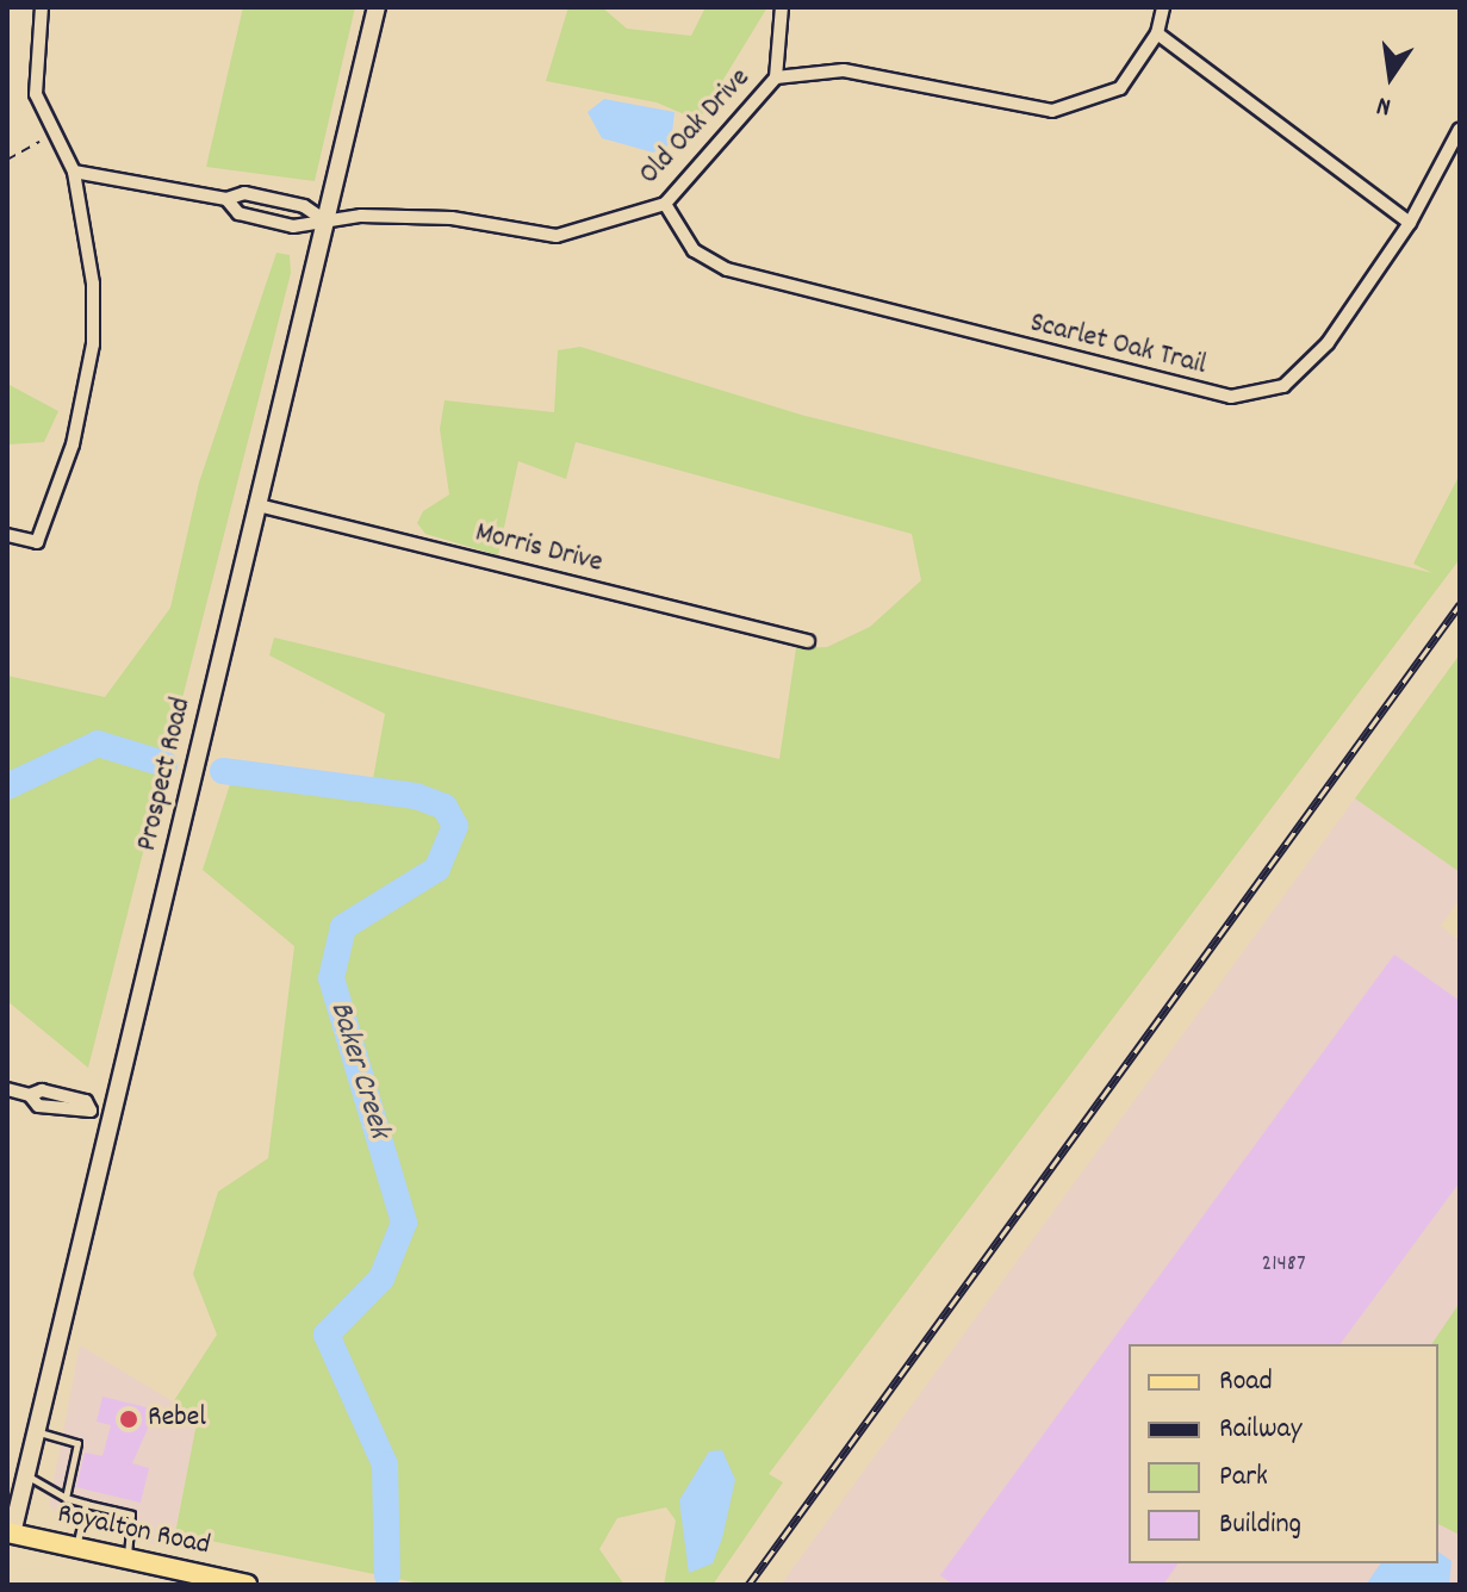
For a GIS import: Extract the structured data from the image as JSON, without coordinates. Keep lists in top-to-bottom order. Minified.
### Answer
{"streets":{"main road":["Royalton Road"],"street":["Old Oak Drive","Scarlet Oak Trail","Morris Drive","Prospect Road"]},"crossings":[["Old Oak Drive","Scarlet Oak Trail"],["Old Oak Drive","Prospect Road"],["Morris Drive","Prospect Road"],["Prospect Road","Royalton Road"]],"water":["Baker Creek"],"places":["Rebel"],"house_numbers":["21487"],"legend":["Road","Railway","Park","Building"],"north":"bottom"}
